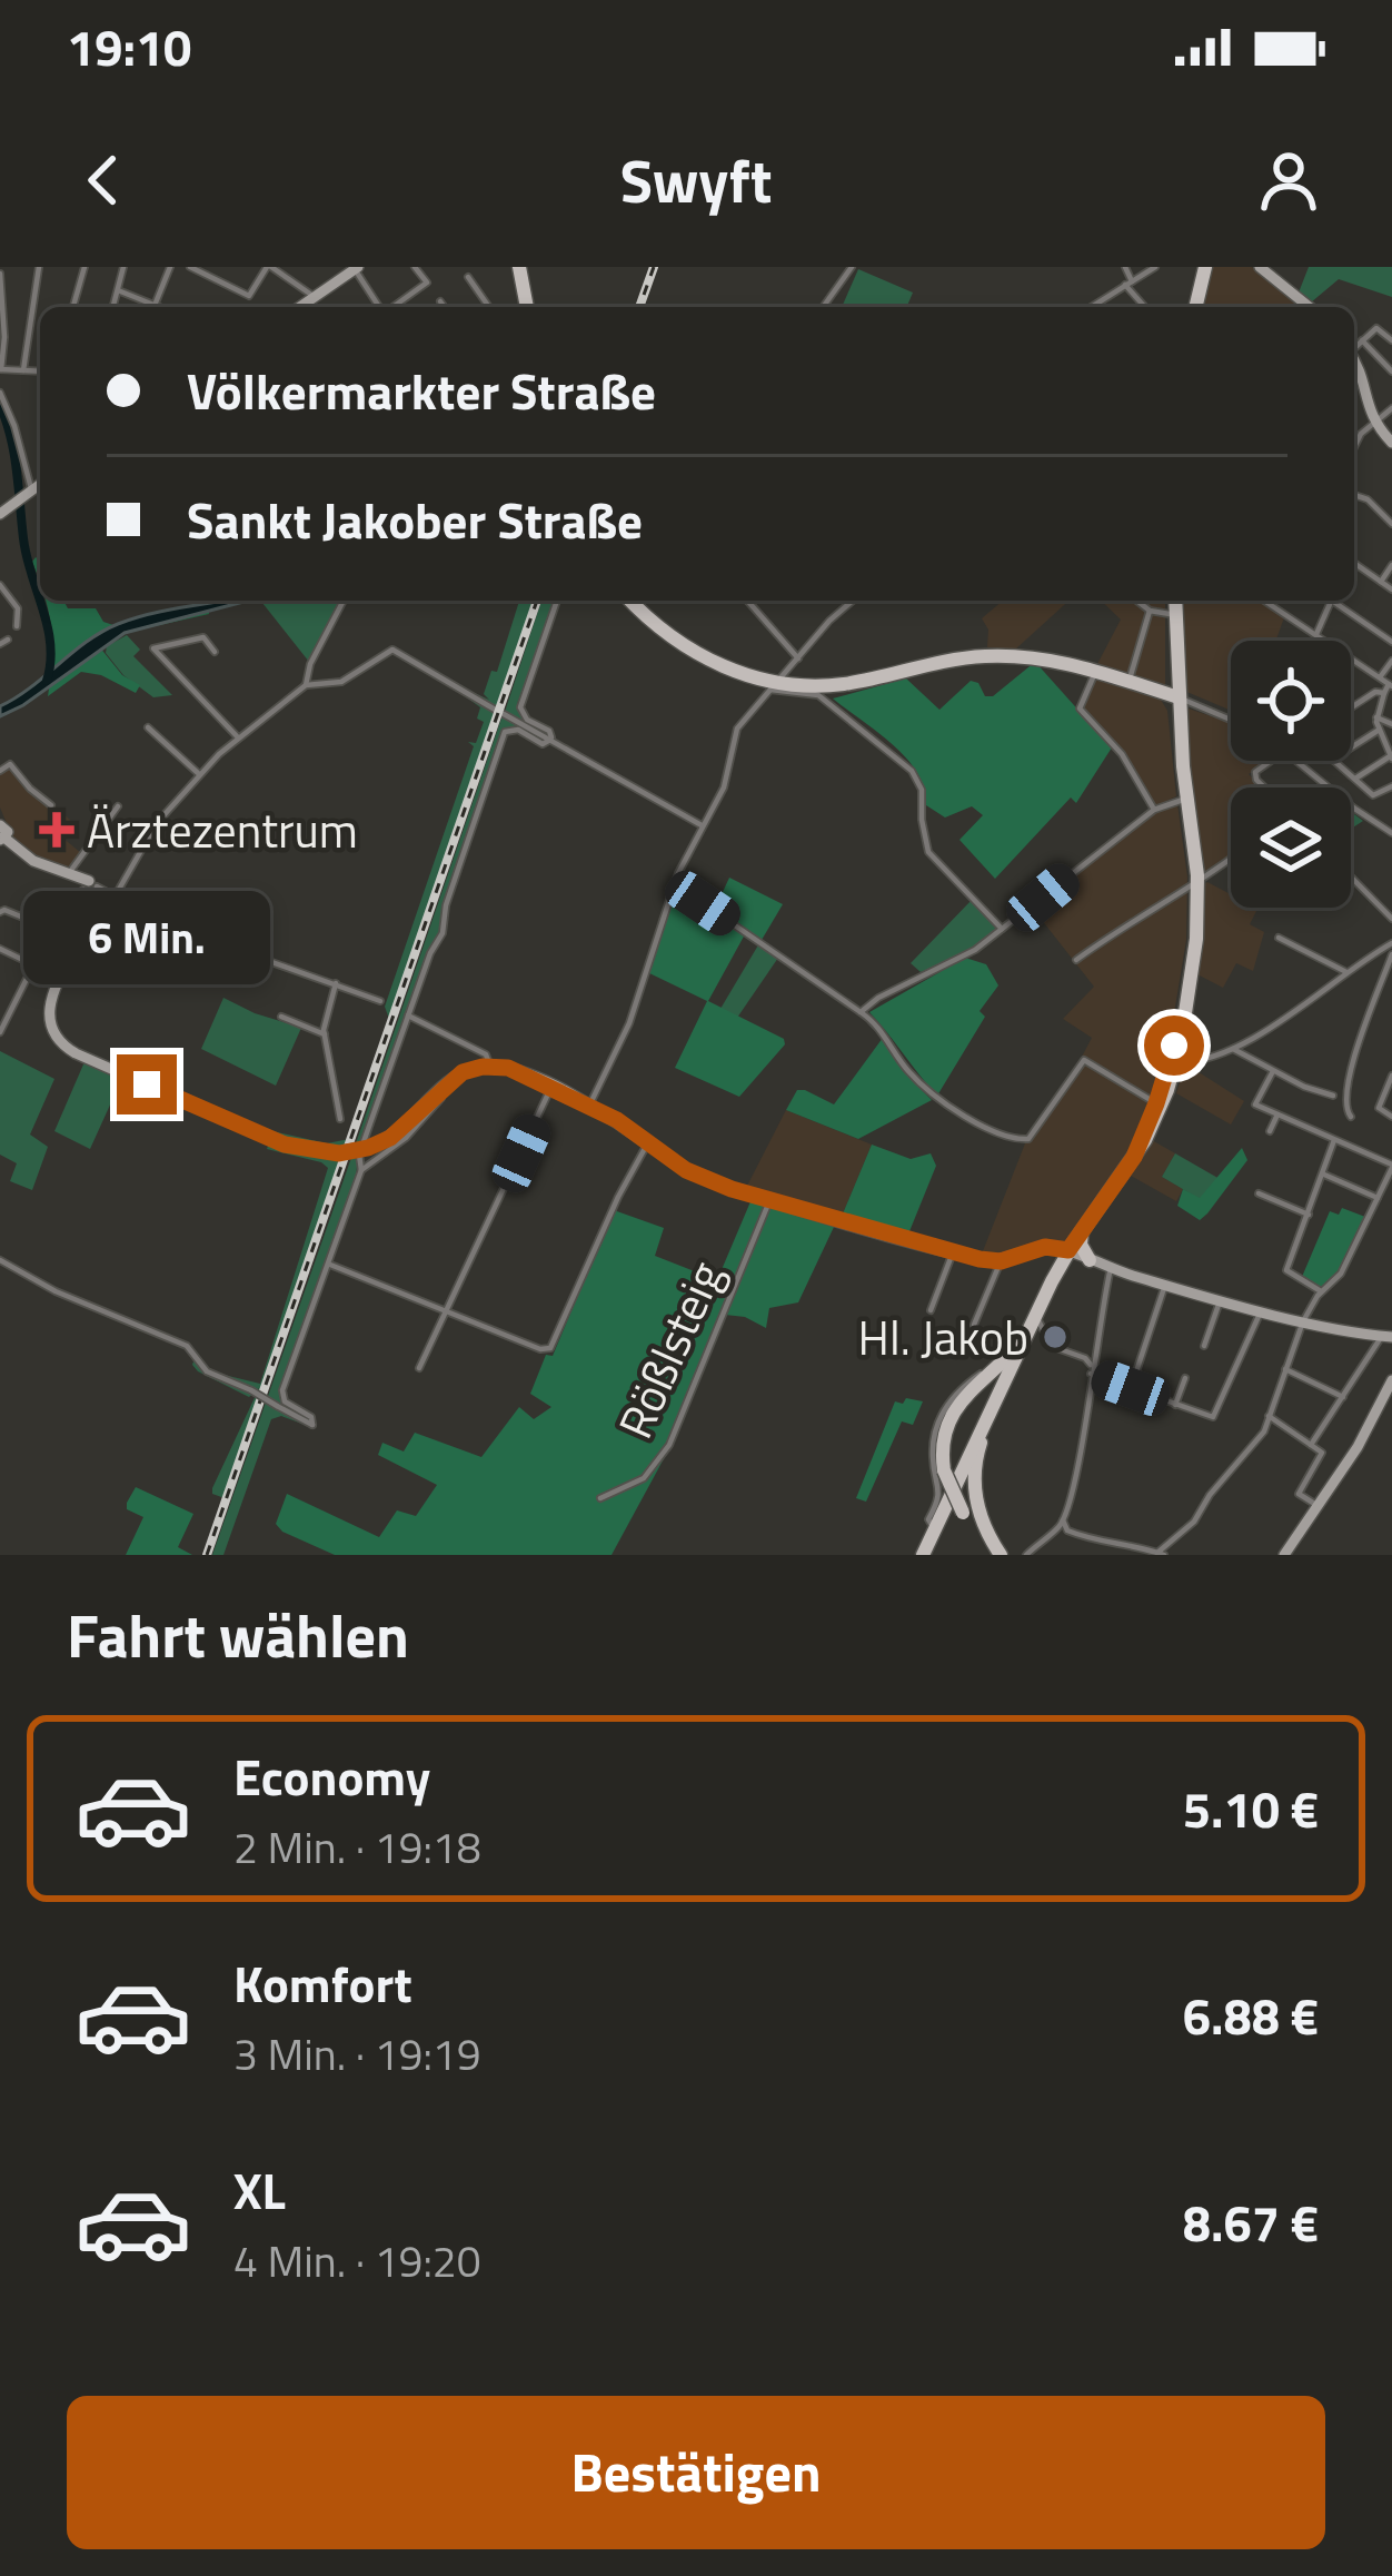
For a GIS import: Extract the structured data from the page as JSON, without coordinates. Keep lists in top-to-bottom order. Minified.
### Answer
{"streets":{"street":["Rößlsteig"]},"places":{"health":["Ärztezentrum"],"other":["Hl. Jakob"]},"page":{"status":"19:10","header":"Swyft","banner":["Völkermarkter Straße","Sankt Jakober Straße"],"bubble":"6 Min.","heading":"Fahrt wählen","list":[{"name":"Economy","note":"2 Min. · 19:18","value":"5.10 €"},{"name":"Komfort","note":"3 Min. · 19:19","value":"6.88 €"},{"name":"XL","note":"4 Min. · 19:20","value":"8.67 €"}],"buttons":"Bestätigen"}}
